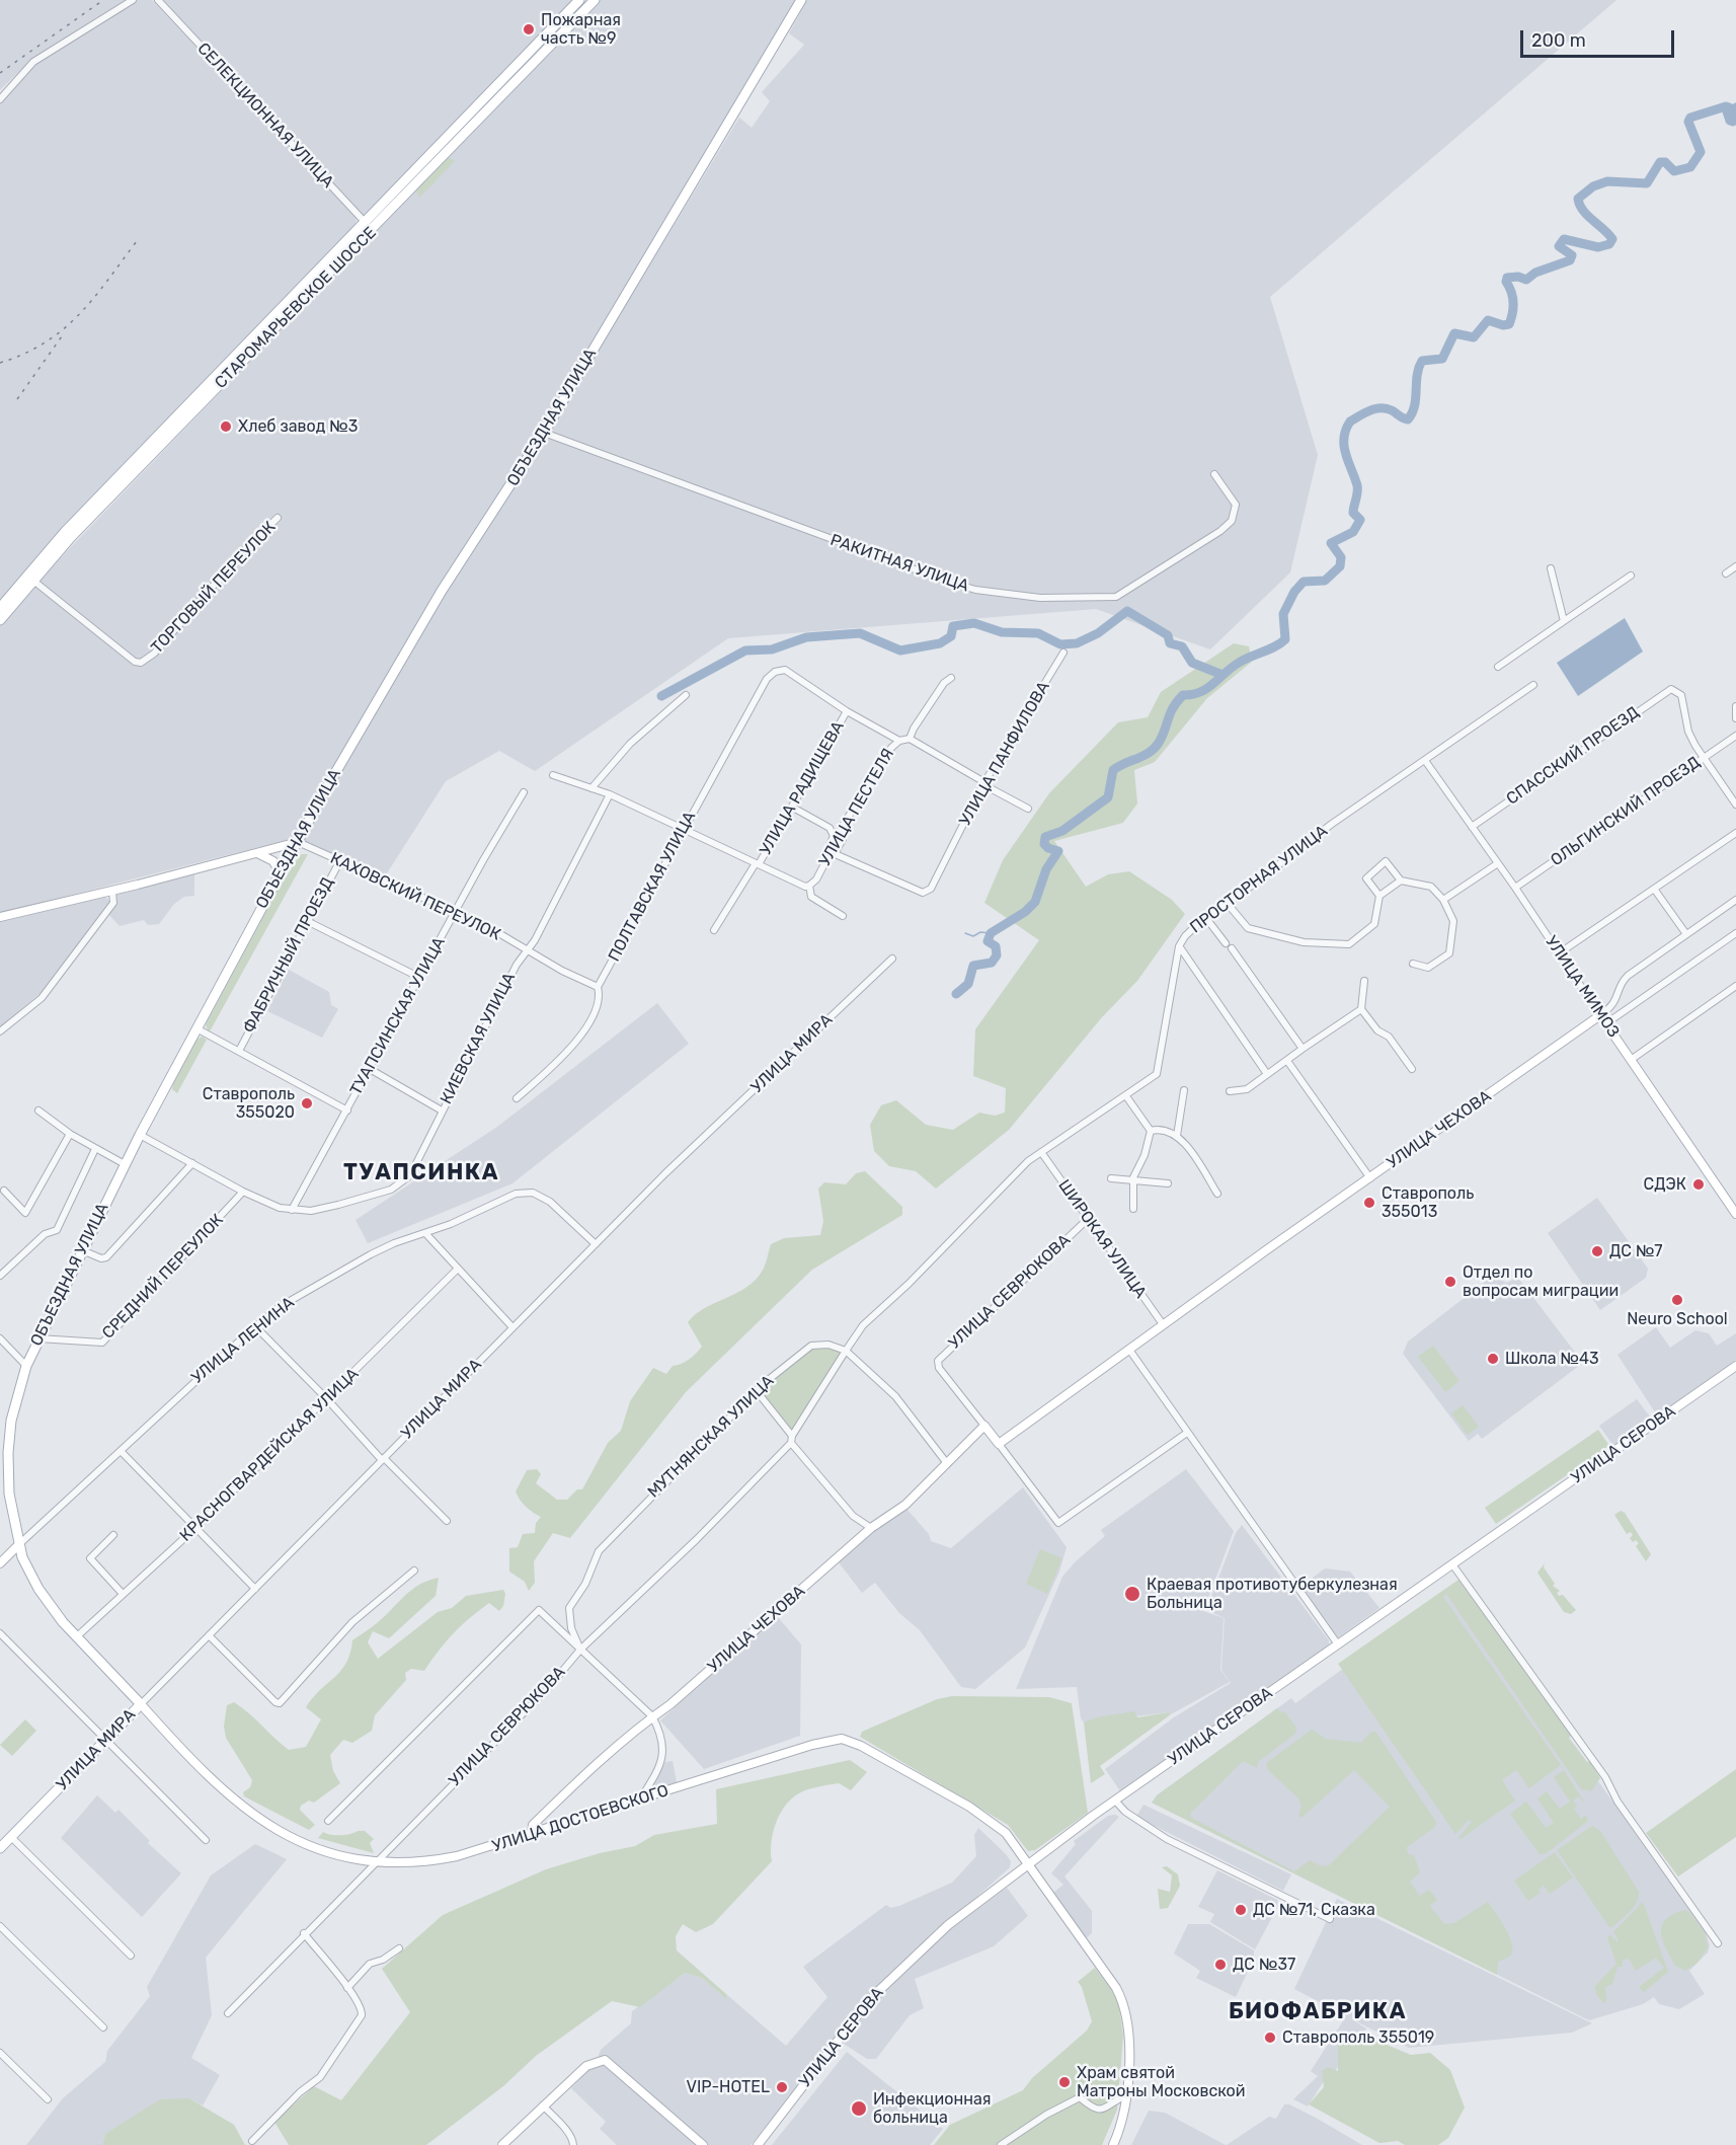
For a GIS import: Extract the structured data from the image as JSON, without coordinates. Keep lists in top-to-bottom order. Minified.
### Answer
{"streets":{"main road":["СТАРОМАРЬЕВСКОЕ ШОССЕ","ОБЪЕЗДНАЯ УЛИЦА","УЛИЦА МИРА"],"street":["СЕЛЕКЦИОННАЯ УЛИЦА","РАКИТНАЯ УЛИЦА","ТОРГОВЫЙ ПЕРЕУЛОК","УЛИЦА ПАНФИЛОВА","СПАССКИЙ ПРОЕЗД","УЛИЦА РАДИЩЕВА","УЛИЦА ПЕСТЕЛЯ","ОЛЬГИНСКИЙ ПРОЕЗД","ПРОСТОРНАЯ УЛИЦА","ПОЛТАВСКАЯ УЛИЦА","КАХОВСКИЙ ПЕРЕУЛОК","ФАБРИЧНЫЙ ПРОЕЗД","УЛИЦА МИМОЗ","ТУАПСИНСКАЯ УЛИЦА","КИЕВСКАЯ УЛИЦА","УЛИЦА ЧЕХОВА","ШИРОКАЯ УЛИЦА","СРЕДНИЙ ПЕРЕУЛОК","УЛИЦА СЕВРЮКОВА","УЛИЦА ЛЕНИНА","МУТНЯНСКАЯ УЛИЦА","УЛИЦА СЕРОВА","КРАСНОГВАРДЕЙСКАЯ УЛИЦА","УЛИЦА ДОСТОЕВСКОГО"]},"crossings":[["СЕЛЕКЦИОННАЯ УЛИЦА","СТАРОМАРЬЕВСКОЕ ШОССЕ"],["СТАРОМАРЬЕВСКОЕ ШОССЕ","ТОРГОВЫЙ ПЕРЕУЛОК"],["ОБЪЕЗДНАЯ УЛИЦА","РАКИТНАЯ УЛИЦА"],["ОБЪЕЗДНАЯ УЛИЦА","КАХОВСКИЙ ПЕРЕУЛОК"],["ОБЪЕЗДНАЯ УЛИЦА","УЛИЦА МИРА"],["ОБЪЕЗДНАЯ УЛИЦА","СРЕДНИЙ ПЕРЕУЛОК"],["ОБЪЕЗДНАЯ УЛИЦА","УЛИЦА ЛЕНИНА"],["ОБЪЕЗДНАЯ УЛИЦА","КРАСНОГВАРДЕЙСКАЯ УЛИЦА"],["ОБЪЕЗДНАЯ УЛИЦА","УЛИЦА ДОСТОЕВСКОГО"],["УЛИЦА ПАНФИЛОВА","УЛИЦА ПЕСТЕЛЯ"],["СПАССКИЙ ПРОЕЗД","ОЛЬГИНСКИЙ ПРОЕЗД"],["СПАССКИЙ ПРОЕЗД","УЛИЦА МИМОЗ"],["УЛИЦА РАДИЩЕВА","ПОЛТАВСКАЯ УЛИЦА"],["ОЛЬГИНСКИЙ ПРОЕЗД","УЛИЦА МИМОЗ"],["ПРОСТОРНАЯ УЛИЦА","УЛИЦА МИМОЗ"],["ПРОСТОРНАЯ УЛИЦА","ШИРОКАЯ УЛИЦА"],["ПОЛТАВСКАЯ УЛИЦА","КАХОВСКИЙ ПЕРЕУЛОК"],["КАХОВСКИЙ ПЕРЕУЛОК","ФАБРИЧНЫЙ ПРОЕЗД"],["КАХОВСКИЙ ПЕРЕУЛОК","ТУАПСИНСКАЯ УЛИЦА"],["КАХОВСКИЙ ПЕРЕУЛОК","КИЕВСКАЯ УЛИЦА"],["УЛИЦА МИМОЗ","УЛИЦА ЧЕХОВА"],["ТУАПСИНСКАЯ УЛИЦА","КИЕВСКАЯ УЛИЦА"],["УЛИЦА МИРА","УЛИЦА ЛЕНИНА"],["УЛИЦА МИРА","УЛИЦА ДОСТОЕВСКОГО"],["УЛИЦА ЧЕХОВА","ШИРОКАЯ УЛИЦА"],["УЛИЦА ЧЕХОВА","УЛИЦА СЕВРЮКОВА"],["УЛИЦА ЧЕХОВА","УЛИЦА ДОСТОЕВСКОГО"],["ШИРОКАЯ УЛИЦА","УЛИЦА СЕВРЮКОВА"],["УЛИЦА СЕВРЮКОВА","МУТНЯНСКАЯ УЛИЦА"],["УЛИЦА СЕВРЮКОВА","УЛИЦА ДОСТОЕВСКОГО"],["УЛИЦА СЕРОВА","УЛИЦА ДОСТОЕВСКОГО"]],"districts":["ТУАПСИНКА","БИОФАБРИКА"],"places":["Пожарная часть №9","Хлеб завод №3","Ставрополь 355020","СДЭК","Ставрополь 355013","ДС №7","Отдел по вопросам миграции","Neuro School","Школа №43","Краевая противотуберкулезная Больница","ДС №71, Сказка","ДС №37","Ставрополь 355019","Храм святой Матроны Московской","VIP-HOTEL","Инфекционная больница"],"scale_bar":"200 m"}
